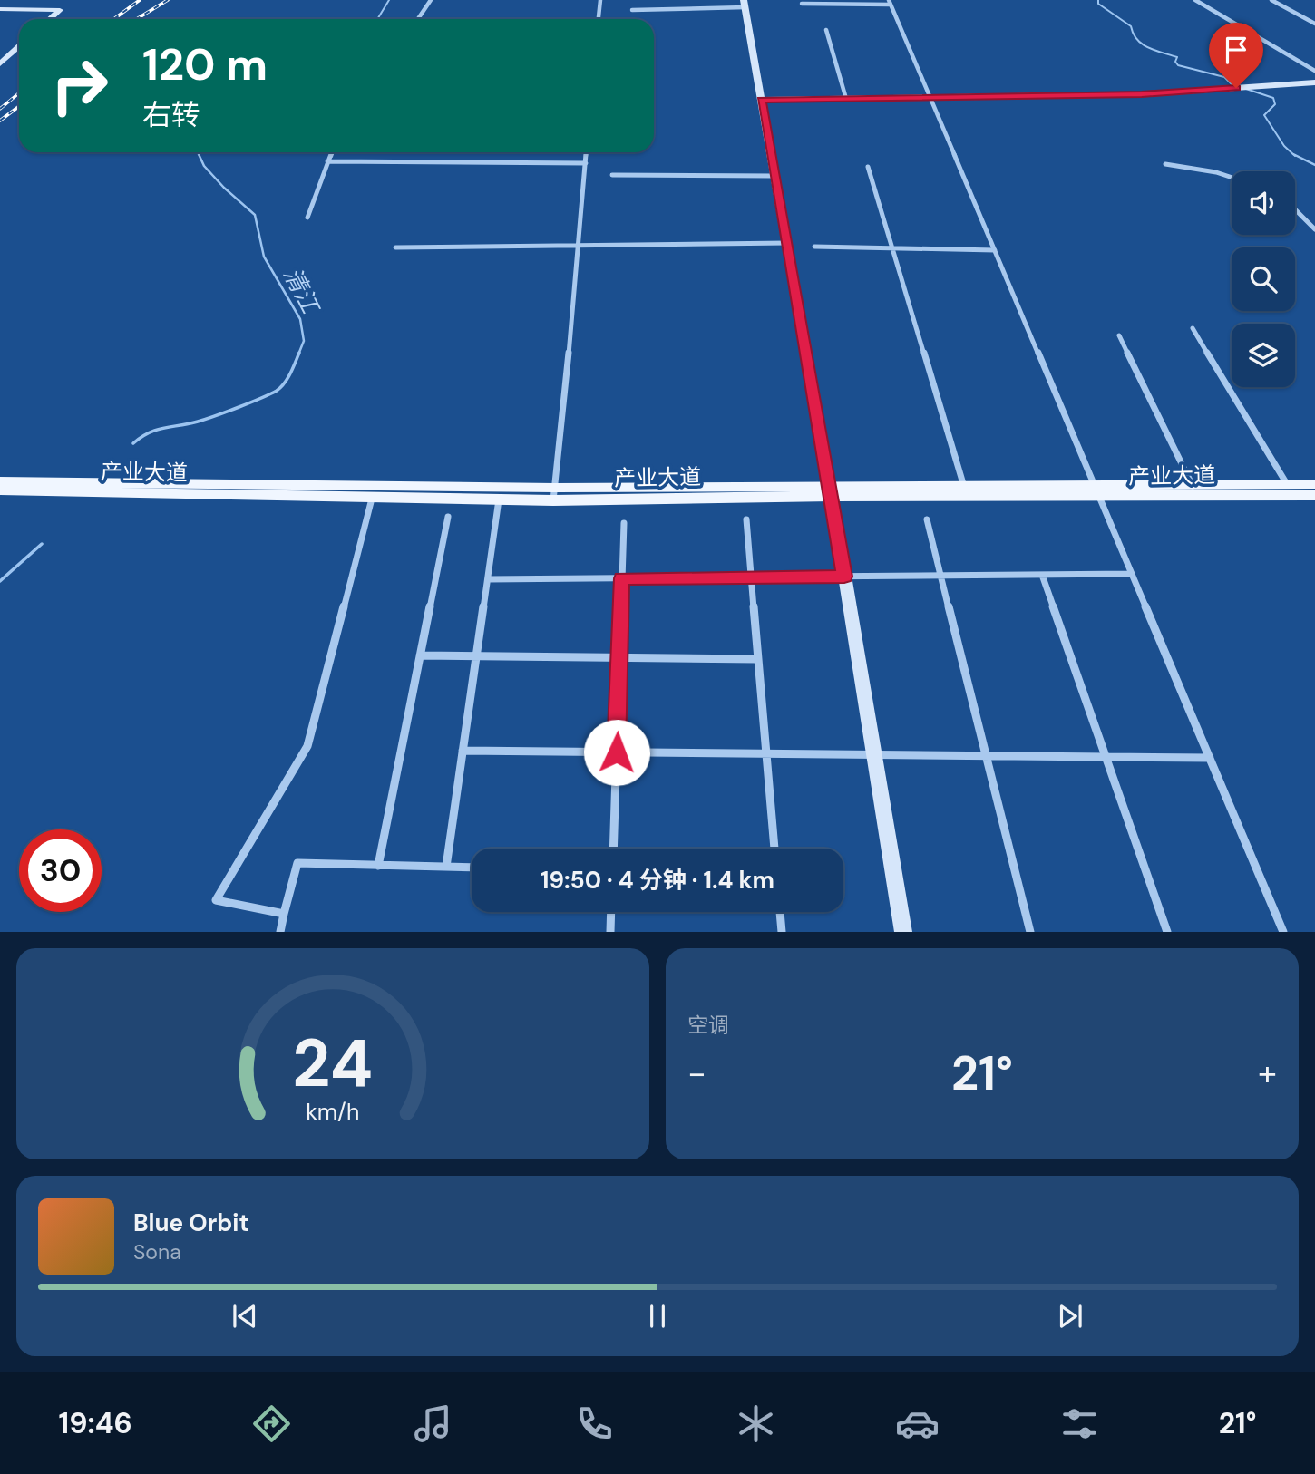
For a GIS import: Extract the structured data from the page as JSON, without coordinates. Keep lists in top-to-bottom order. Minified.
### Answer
{"streets":{"main road":["产业大道"]},"water":["清江"],"page":{"turn":["120 m","右转"],"limit":"30","trip":"19:50 · 4 分钟 · 1.4 km","tile":"空调","heat":["−","21°","+"],"song":["Blue Orbit","Sona"],"tabs":["19:46","21°"],"gauge":["24","km/h"]}}
